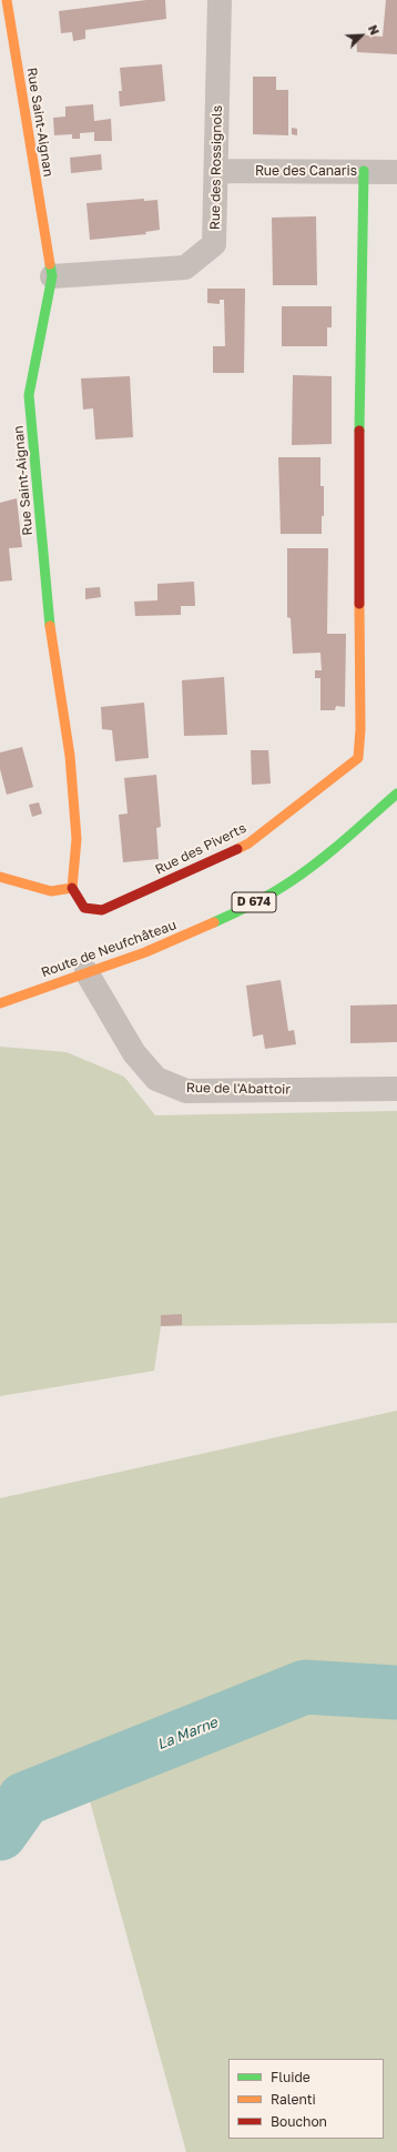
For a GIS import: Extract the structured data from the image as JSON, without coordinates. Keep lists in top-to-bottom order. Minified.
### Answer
{"streets":{"street":["Rue Saint-Aignan","Rue des Rossignols","Rue des Canaris","Rue des Piverts","D 674","Route de Neufchâteau","Rue de l'Abattoir"]},"crossings":[["Rue Saint-Aignan","Rue des Rossignols"],["Rue Saint-Aignan","Rue des Piverts"],["Rue des Rossignols","Rue des Canaris"],["Rue des Canaris","Rue des Piverts"],["Route de Neufchâteau","Rue de l'Abattoir"]],"water":["La Marne"],"legend":["Fluide","Ralenti","Bouchon"],"north":"top right"}
